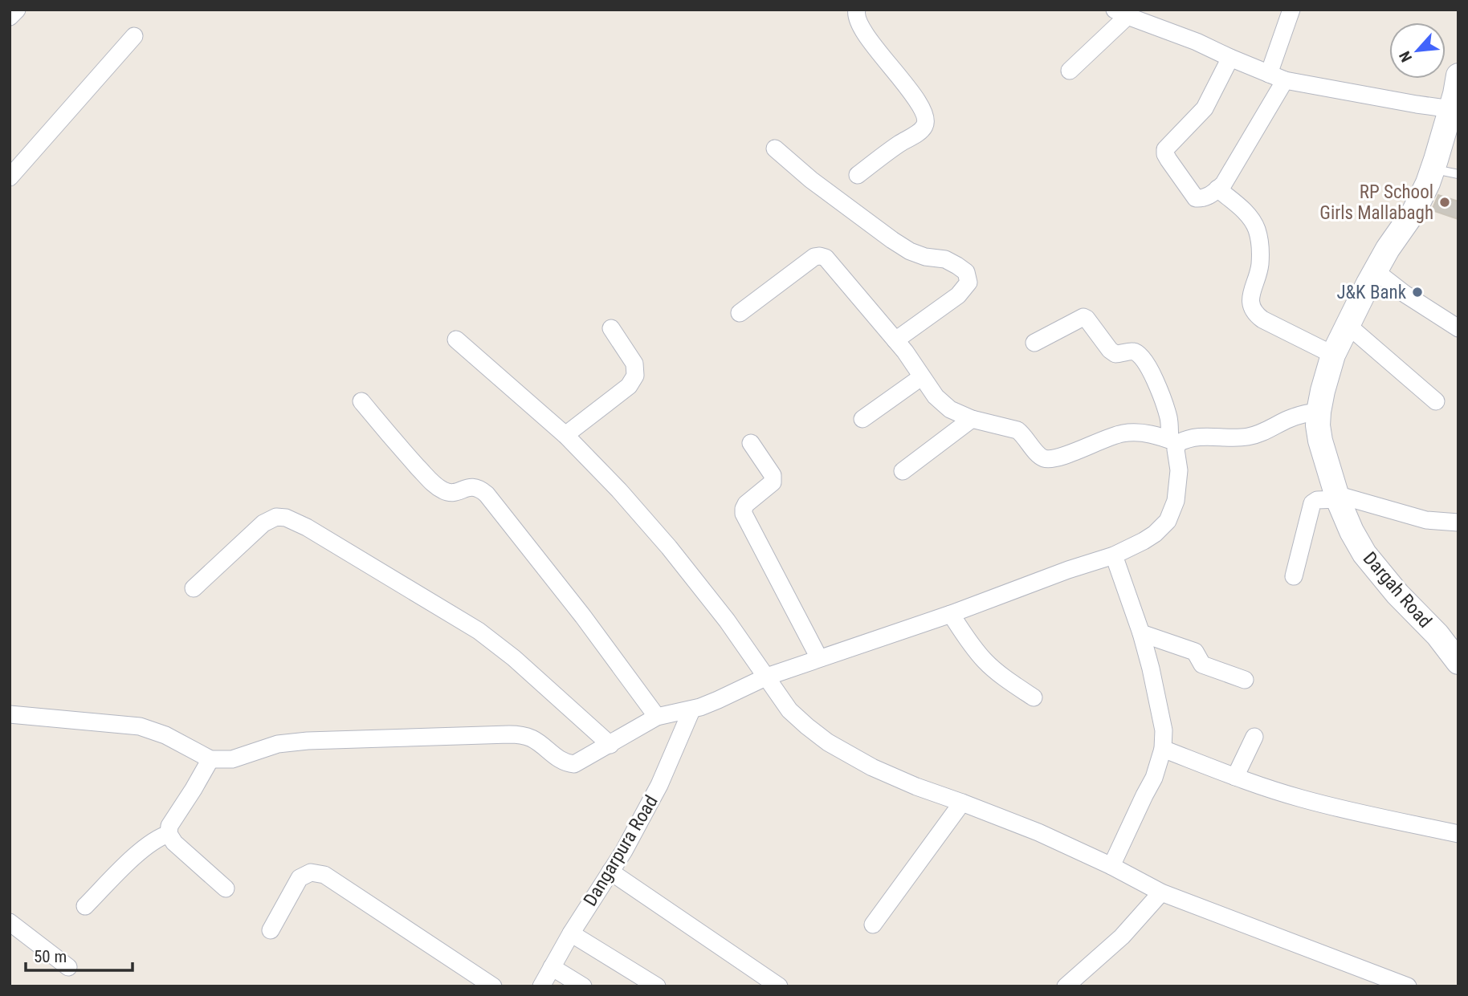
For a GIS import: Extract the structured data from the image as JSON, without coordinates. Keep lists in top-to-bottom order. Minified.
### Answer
{"streets":{"street":["Dargah Road","Dangarpura Road"]},"places":["RP School Girls Mallabagh","J&K Bank"],"scale_bar":"50 m","north":"bottom left"}
